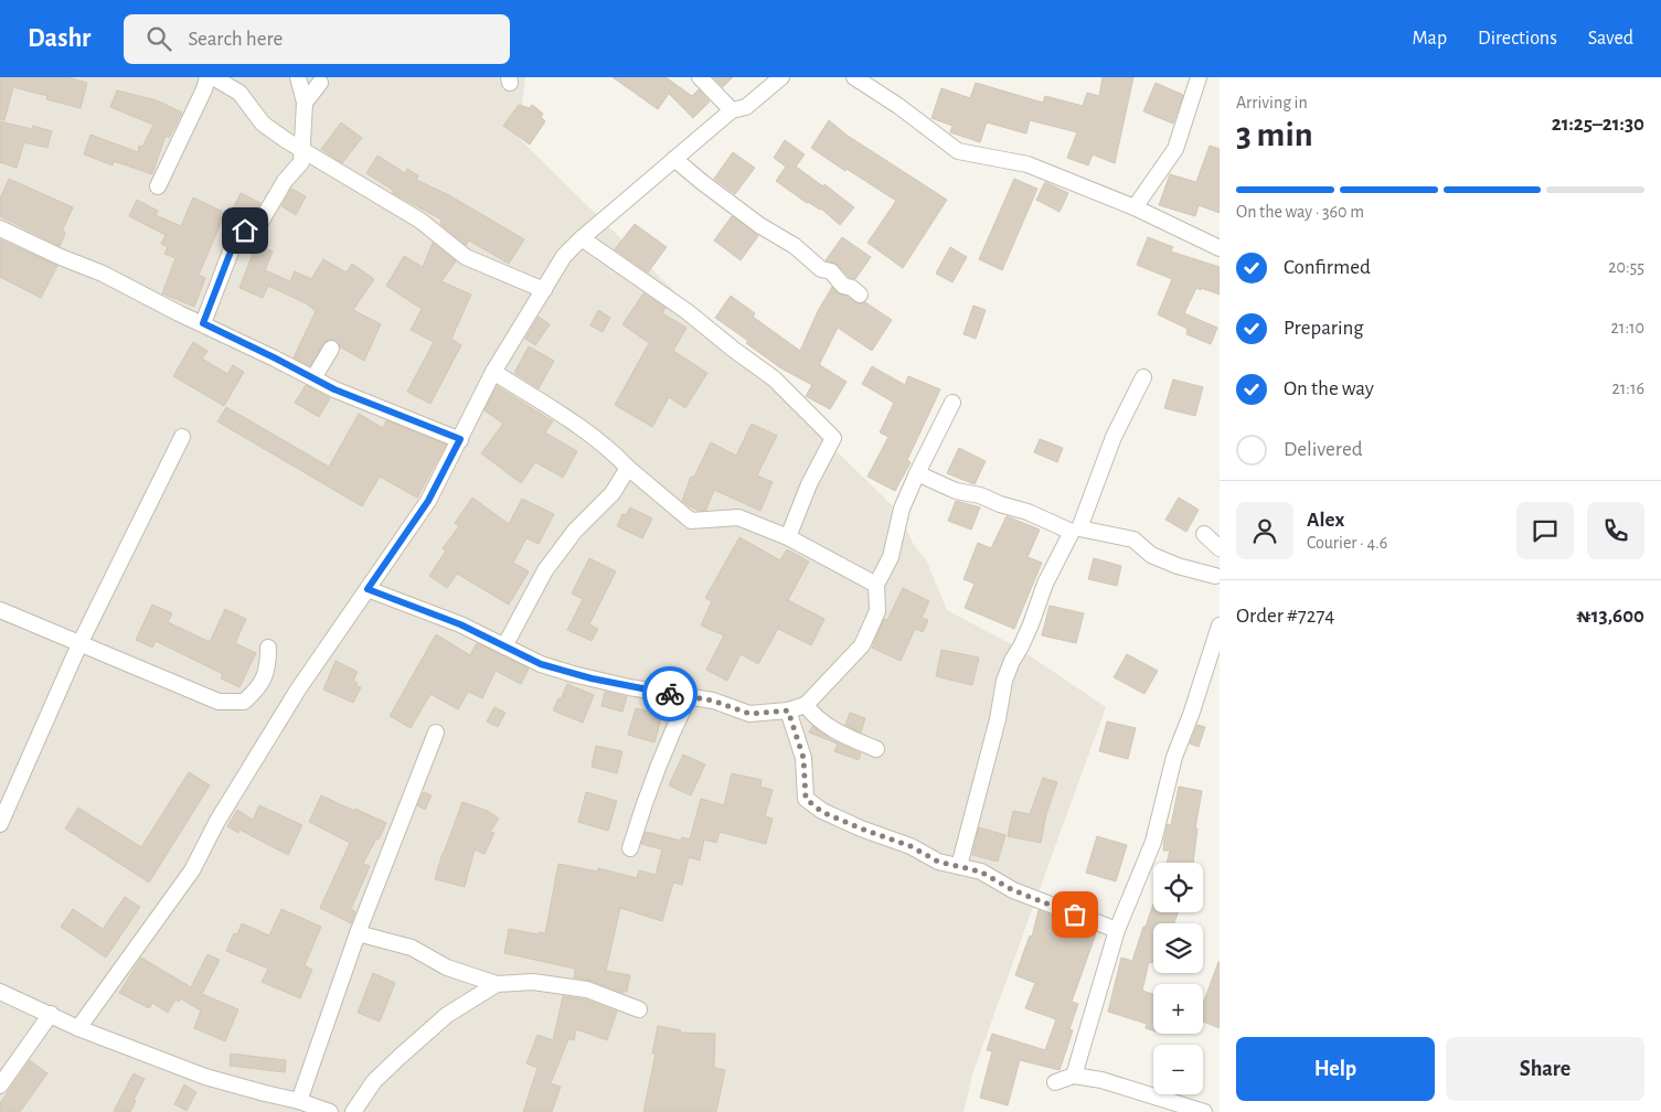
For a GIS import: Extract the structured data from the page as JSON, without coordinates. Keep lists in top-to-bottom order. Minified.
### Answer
{"page":{"header":"Dashr","search":"Search here","nav":["Map","Directions","Saved"],"heading":["3 min","Arriving in","21:25–21:30"],"panel":["Alex","Courier · 4.6","Order #7274","₦13,600"],"bar":"On the way · 360 m","list":[["Confirmed","20:55"],["Preparing","21:10"],["On the way","21:16"],"Delivered"],"map_buttons":["+","−"],"buttons":["Help","Share"]}}
